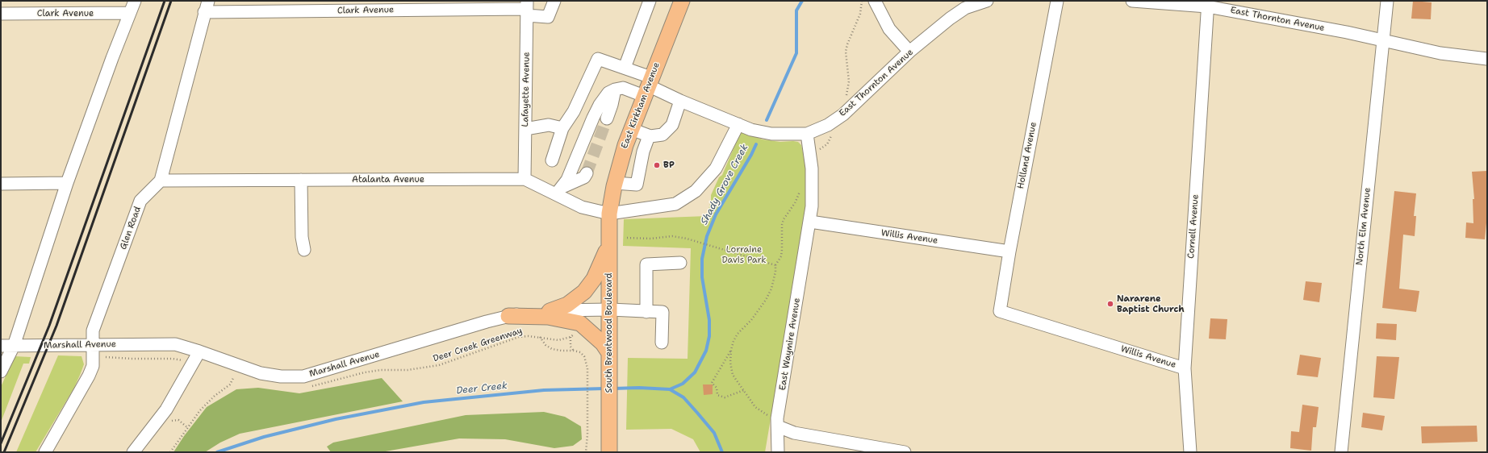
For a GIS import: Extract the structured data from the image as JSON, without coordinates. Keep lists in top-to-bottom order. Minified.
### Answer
{"streets":{"main road":["East Kirkham Avenue","South Brentwood Boulevard"],"street":["Clark Avenue","East Thornton Avenue","Lafayette Avenue","Holland Avenue","Atalanta Avenue","Cornell Avenue","North Elm Avenue","Glen Road","Willis Avenue","East Waymire Avenue","Marshall Avenue"],"path":["Deer Creek Greenway"]},"crossings":[["Clark Avenue","Lafayette Avenue"],["East Thornton Avenue","East Kirkham Avenue"],["East Thornton Avenue","Cornell Avenue"],["East Thornton Avenue","North Elm Avenue"],["East Thornton Avenue","East Waymire Avenue"],["Lafayette Avenue","Atalanta Avenue"],["East Kirkham Avenue","Atalanta Avenue"],["East Kirkham Avenue","South Brentwood Boulevard"],["Holland Avenue","Willis Avenue"],["Atalanta Avenue","Glen Road"],["Atalanta Avenue","South Brentwood Boulevard"],["Cornell Avenue","Willis Avenue"],["Glen Road","Marshall Avenue"],["Willis Avenue","East Waymire Avenue"],["South Brentwood Boulevard","Marshall Avenue"]],"water":["Shady Grove Creek","Deer Creek"],"parks":["Lorraine Davis Park"],"places":["BP","Nararene Baptist Church"]}
